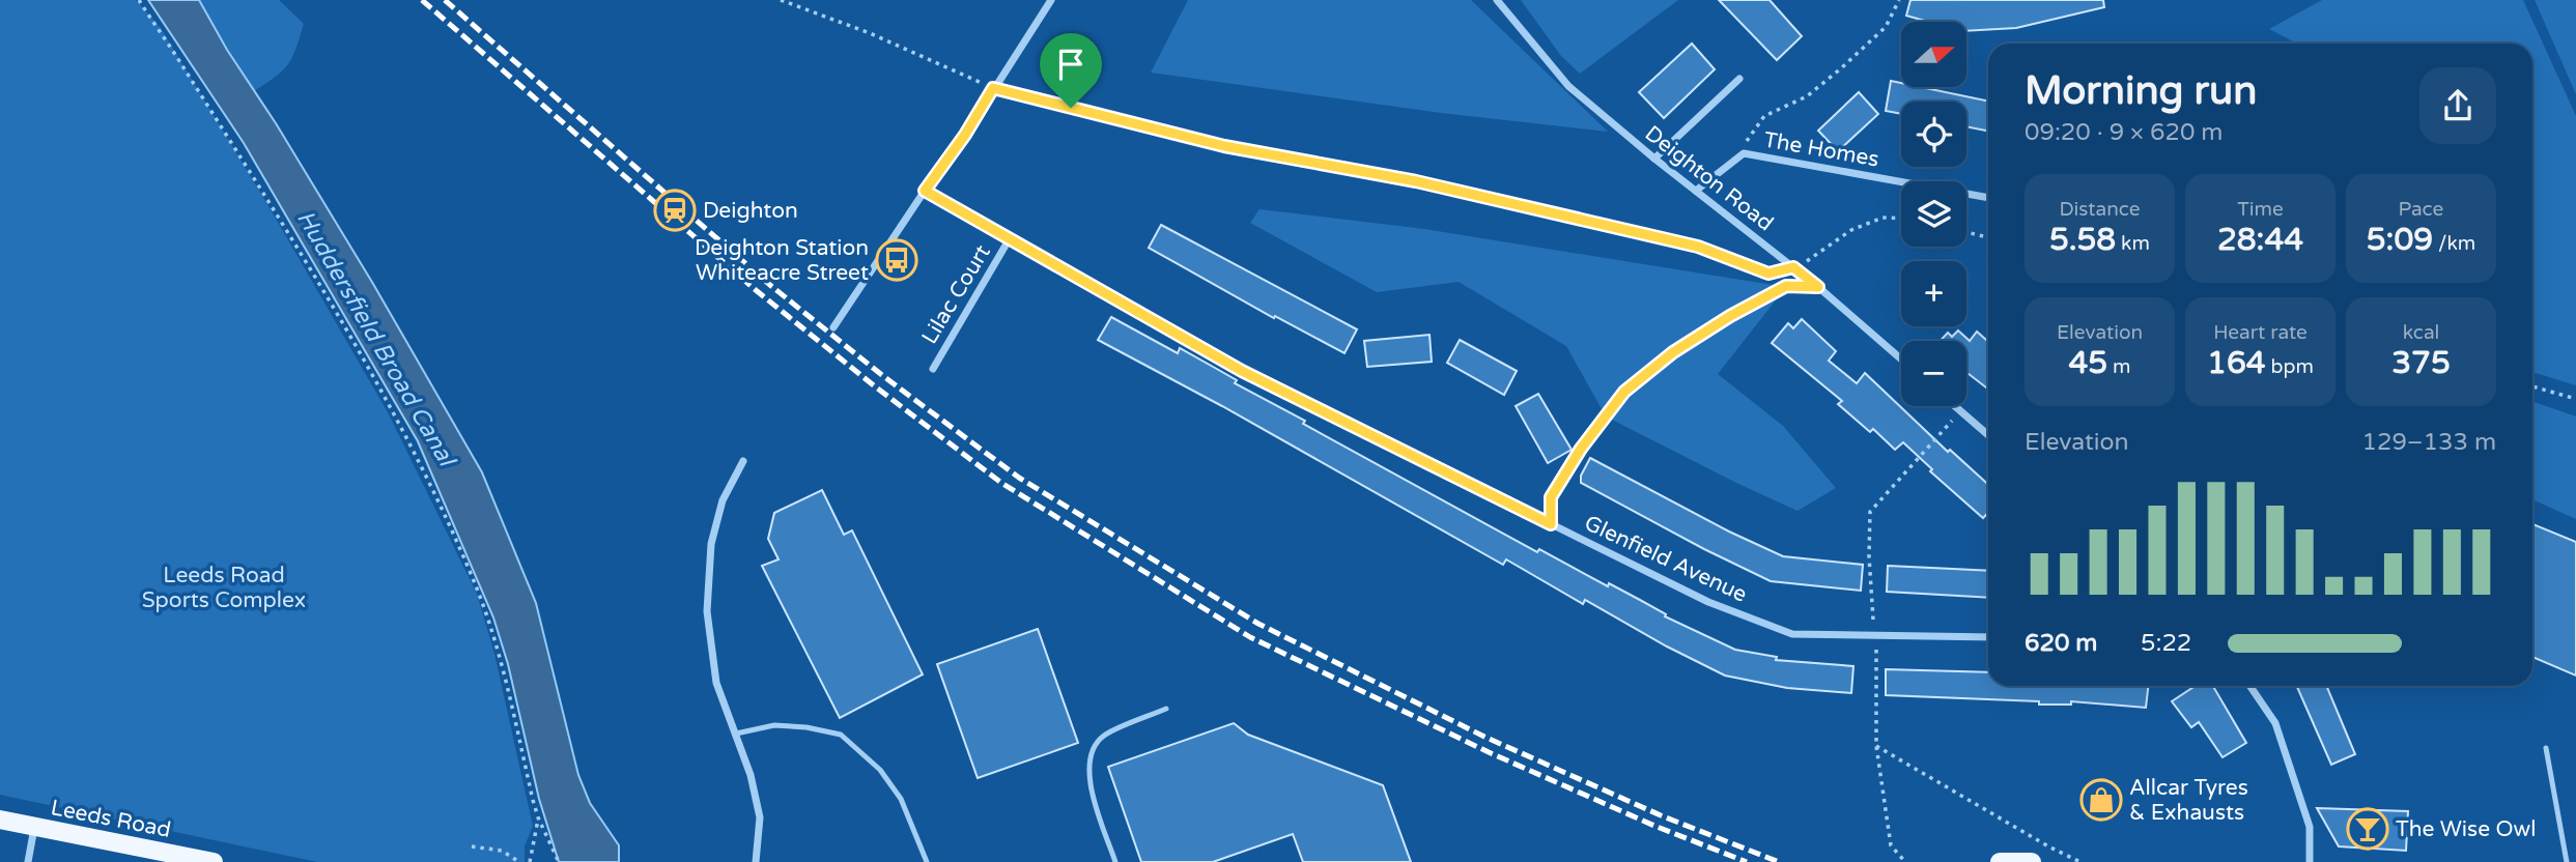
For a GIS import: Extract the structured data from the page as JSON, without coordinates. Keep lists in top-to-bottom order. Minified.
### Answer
{"streets":{"main road":["Leeds Road"],"street":["The Homes","Deighton Road","Lilac Court","Glenfield Avenue"]},"crossings":[["The Homes","Deighton Road"],["Lilac Court","Glenfield Avenue"]],"water":["Huddersfield Broad Canal"],"parks":["Leeds Road Sports Complex"],"places":{"station":["Deighton"],"bus stop":["Deighton Station Whiteacre Street"],"shop":["Allcar Tyres & Exhausts"],"bar":["The Wise Owl"]},"north":"right","page":{"map_buttons":["+","−"],"heading":["Morning run","09:20 · 9 × 620 m"],"stats":[["Distance","5.58 km"],["Time","28:44"],["Pace","5:09 /km"],["Elevation","45 m"],["Heart rate","164 bpm"],["kcal","375"]],"chart":["Elevation","129–133 m"],"list":[{"name":"620 m","note":"5:22"}]}}
